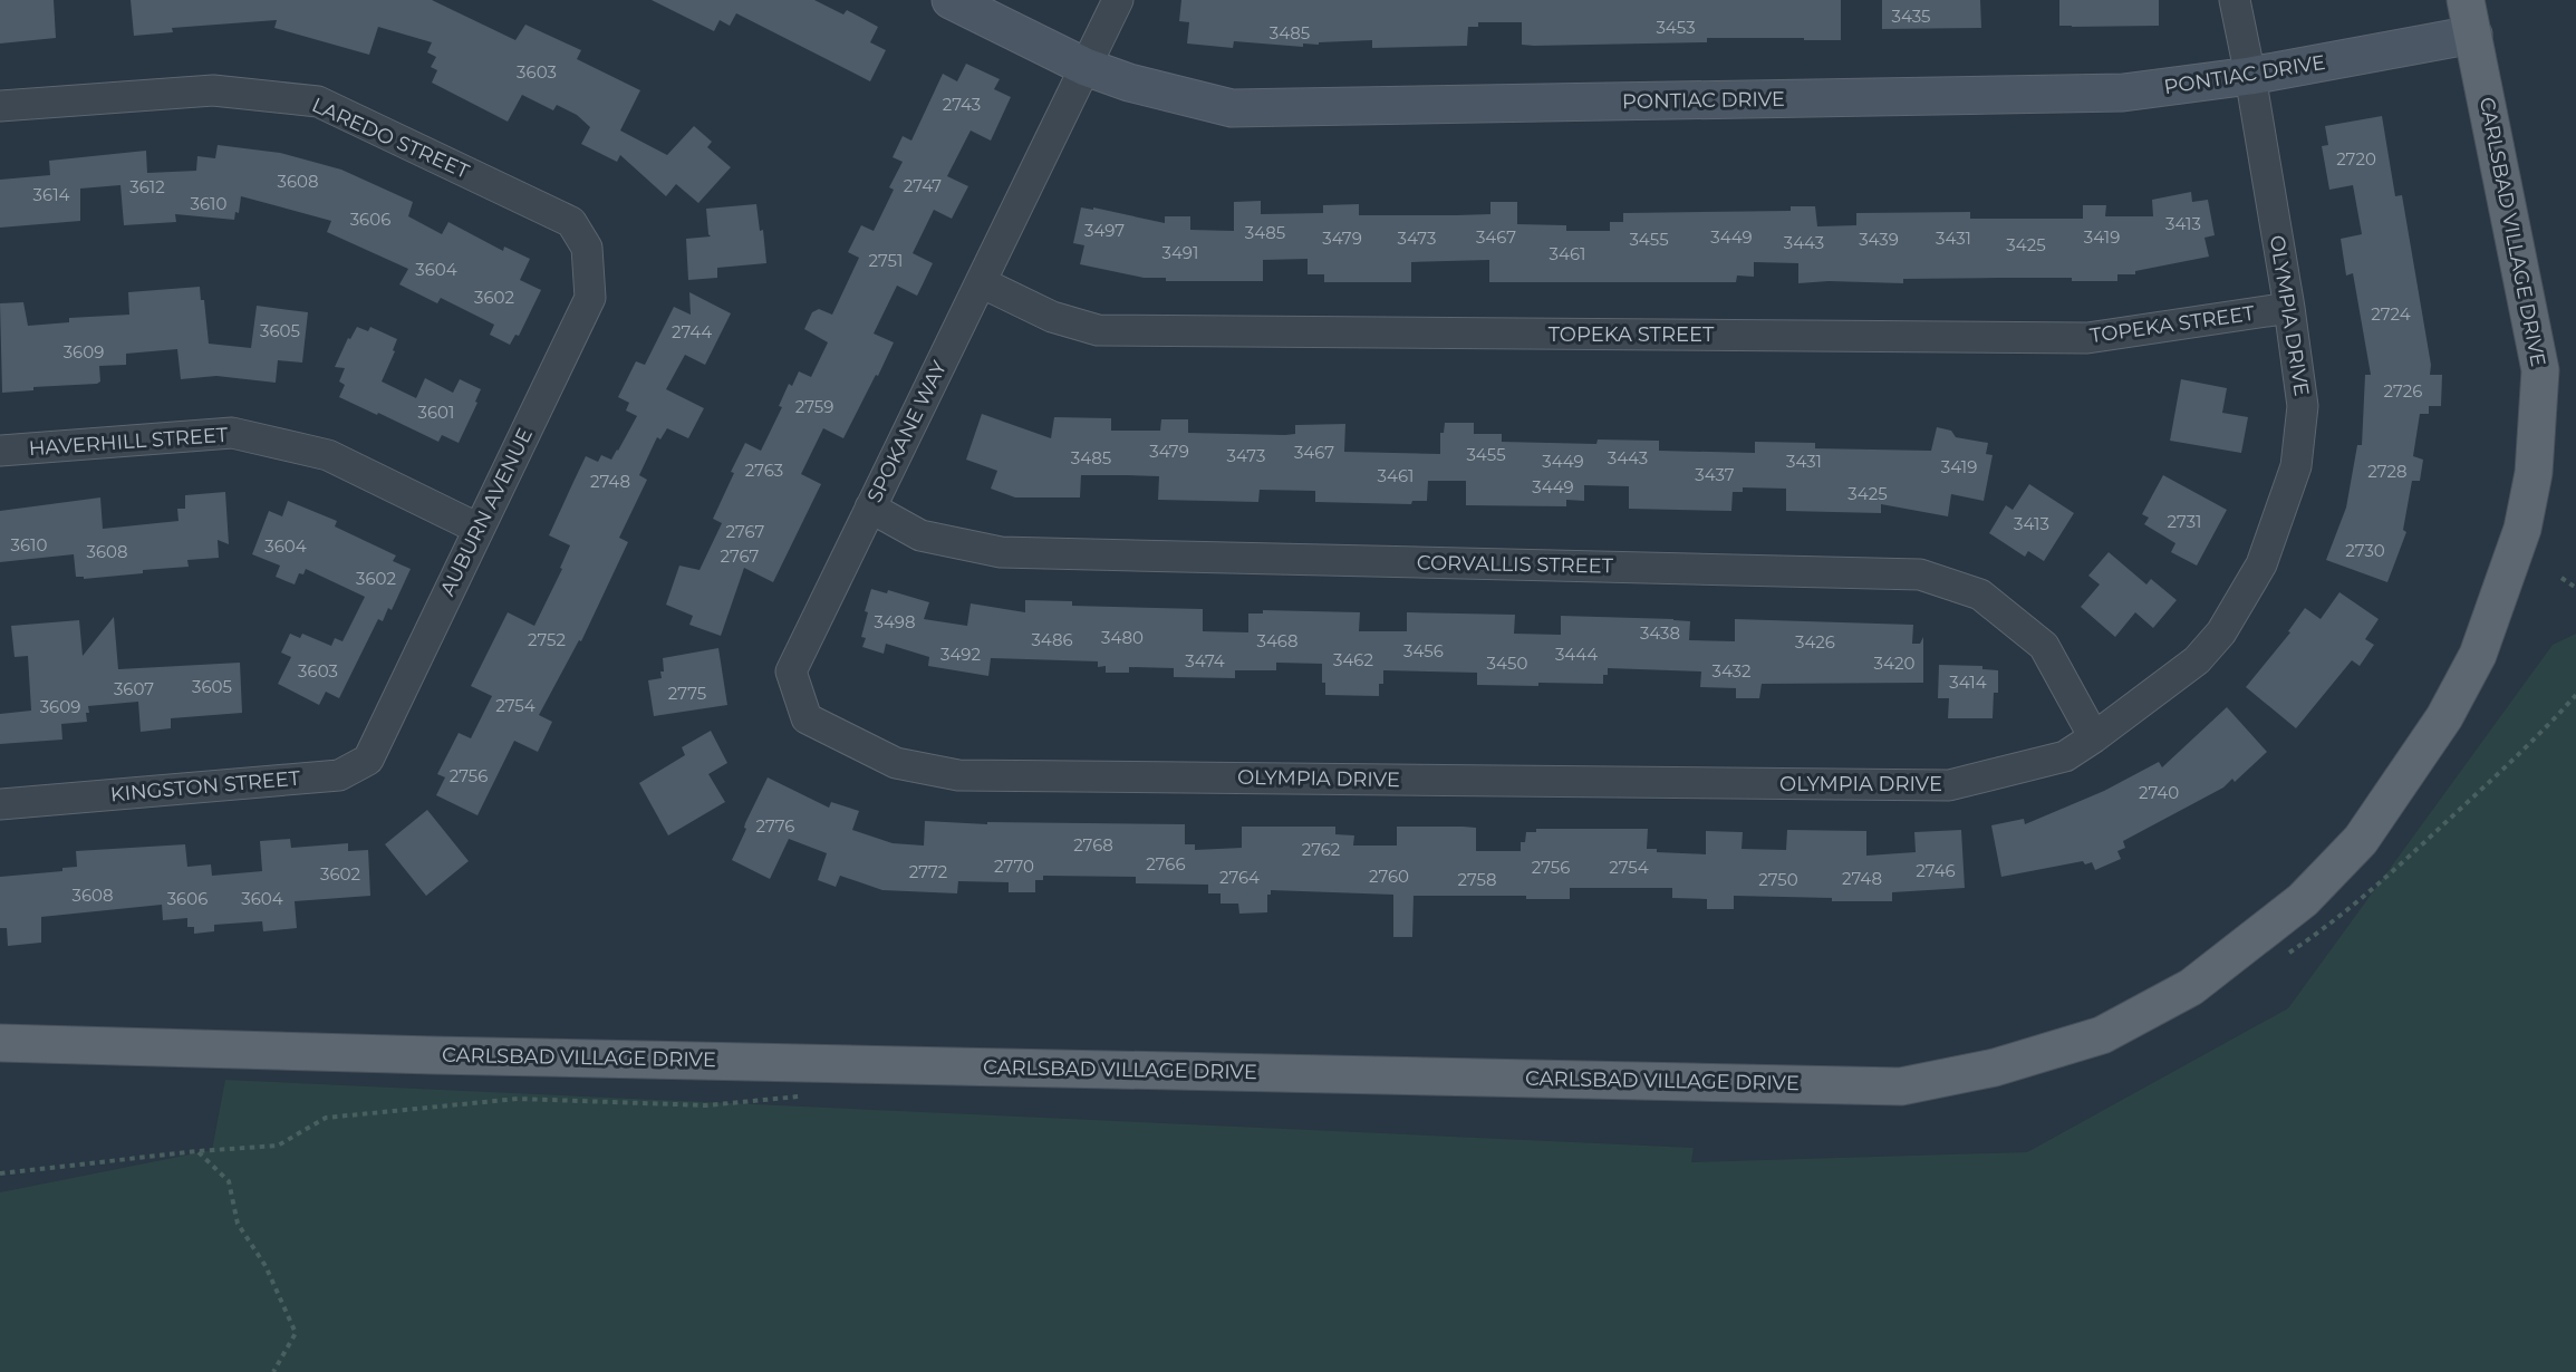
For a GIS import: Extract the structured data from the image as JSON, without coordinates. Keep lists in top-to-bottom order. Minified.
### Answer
{"streets":{"main road":["PONTIAC DRIVE","CARLSBAD VILLAGE DRIVE"],"street":["LAREDO STREET","OLYMPIA DRIVE","TOPEKA STREET","SPOKANE WAY","HAVERHILL STREET","AUBURN AVENUE","CORVALLIS STREET","KINGSTON STREET"]},"crossings":[["PONTIAC DRIVE","CARLSBAD VILLAGE DRIVE"],["PONTIAC DRIVE","OLYMPIA DRIVE"],["PONTIAC DRIVE","SPOKANE WAY"],["LAREDO STREET","AUBURN AVENUE"],["OLYMPIA DRIVE","TOPEKA STREET"],["OLYMPIA DRIVE","SPOKANE WAY"],["OLYMPIA DRIVE","CORVALLIS STREET"],["TOPEKA STREET","SPOKANE WAY"],["SPOKANE WAY","CORVALLIS STREET"],["HAVERHILL STREET","AUBURN AVENUE"],["AUBURN AVENUE","KINGSTON STREET"]],"house_numbers":["3435","3453","3485","3603","2743","2720","3608","2747","3612","3614","3610","3606","3413","3497","3485","3467","3449","3419","3479","3473","3431","3455","3439","3443","3425","3491","3461","2751","3604","3602","2724","3605","2744","3609","2726","2759","3601","3479","3467","3455","3473","3485","3443","3449","3431","3419","2763","2728","3437","3461","2748","3449","3425","2731","3413","2767","3610","3604","2730","3608","2767","3602","3498","3438","3480","2752","3486","3468","3426","3456","3492","3444","3462","3474","3450","3420","3603","3432","3414","3605","3607","2775","2754","3609","2756","2740","2776","2768","2762","2766","2770","2756","2754","2746","2772","3602","2760","2764","2748","2758","2750","3608","3606","3604"]}
